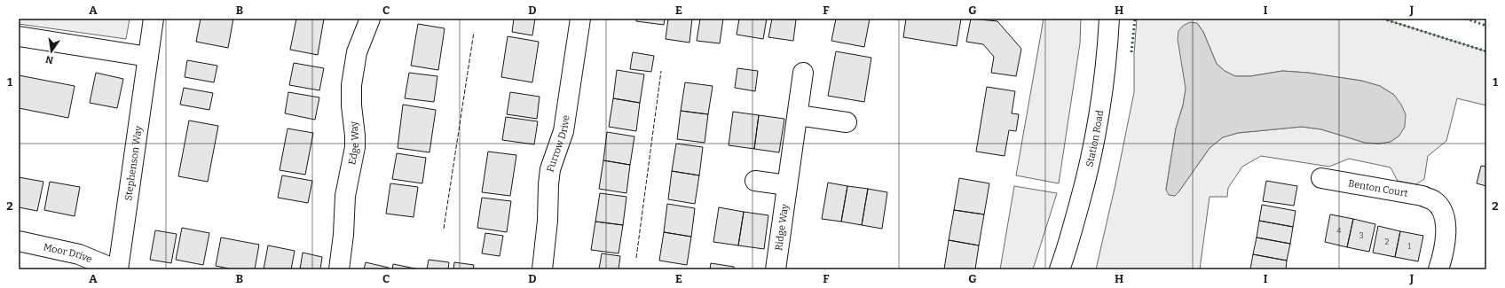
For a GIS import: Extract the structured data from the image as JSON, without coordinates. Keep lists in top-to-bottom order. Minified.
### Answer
{"streets":{"street":["Station Road","Edge Way","Furrow Drive","Stephenson Way","Benton Court","Ridge Way","Moor Drive"]},"crossings":[["Stephenson Way","Moor Drive"]],"house_numbers":["4","3","2","1"],"north":"bottom","grid":{"columns":["A","B","C","D","E","F","G","H","I","J"],"rows":["1","2"]}}
